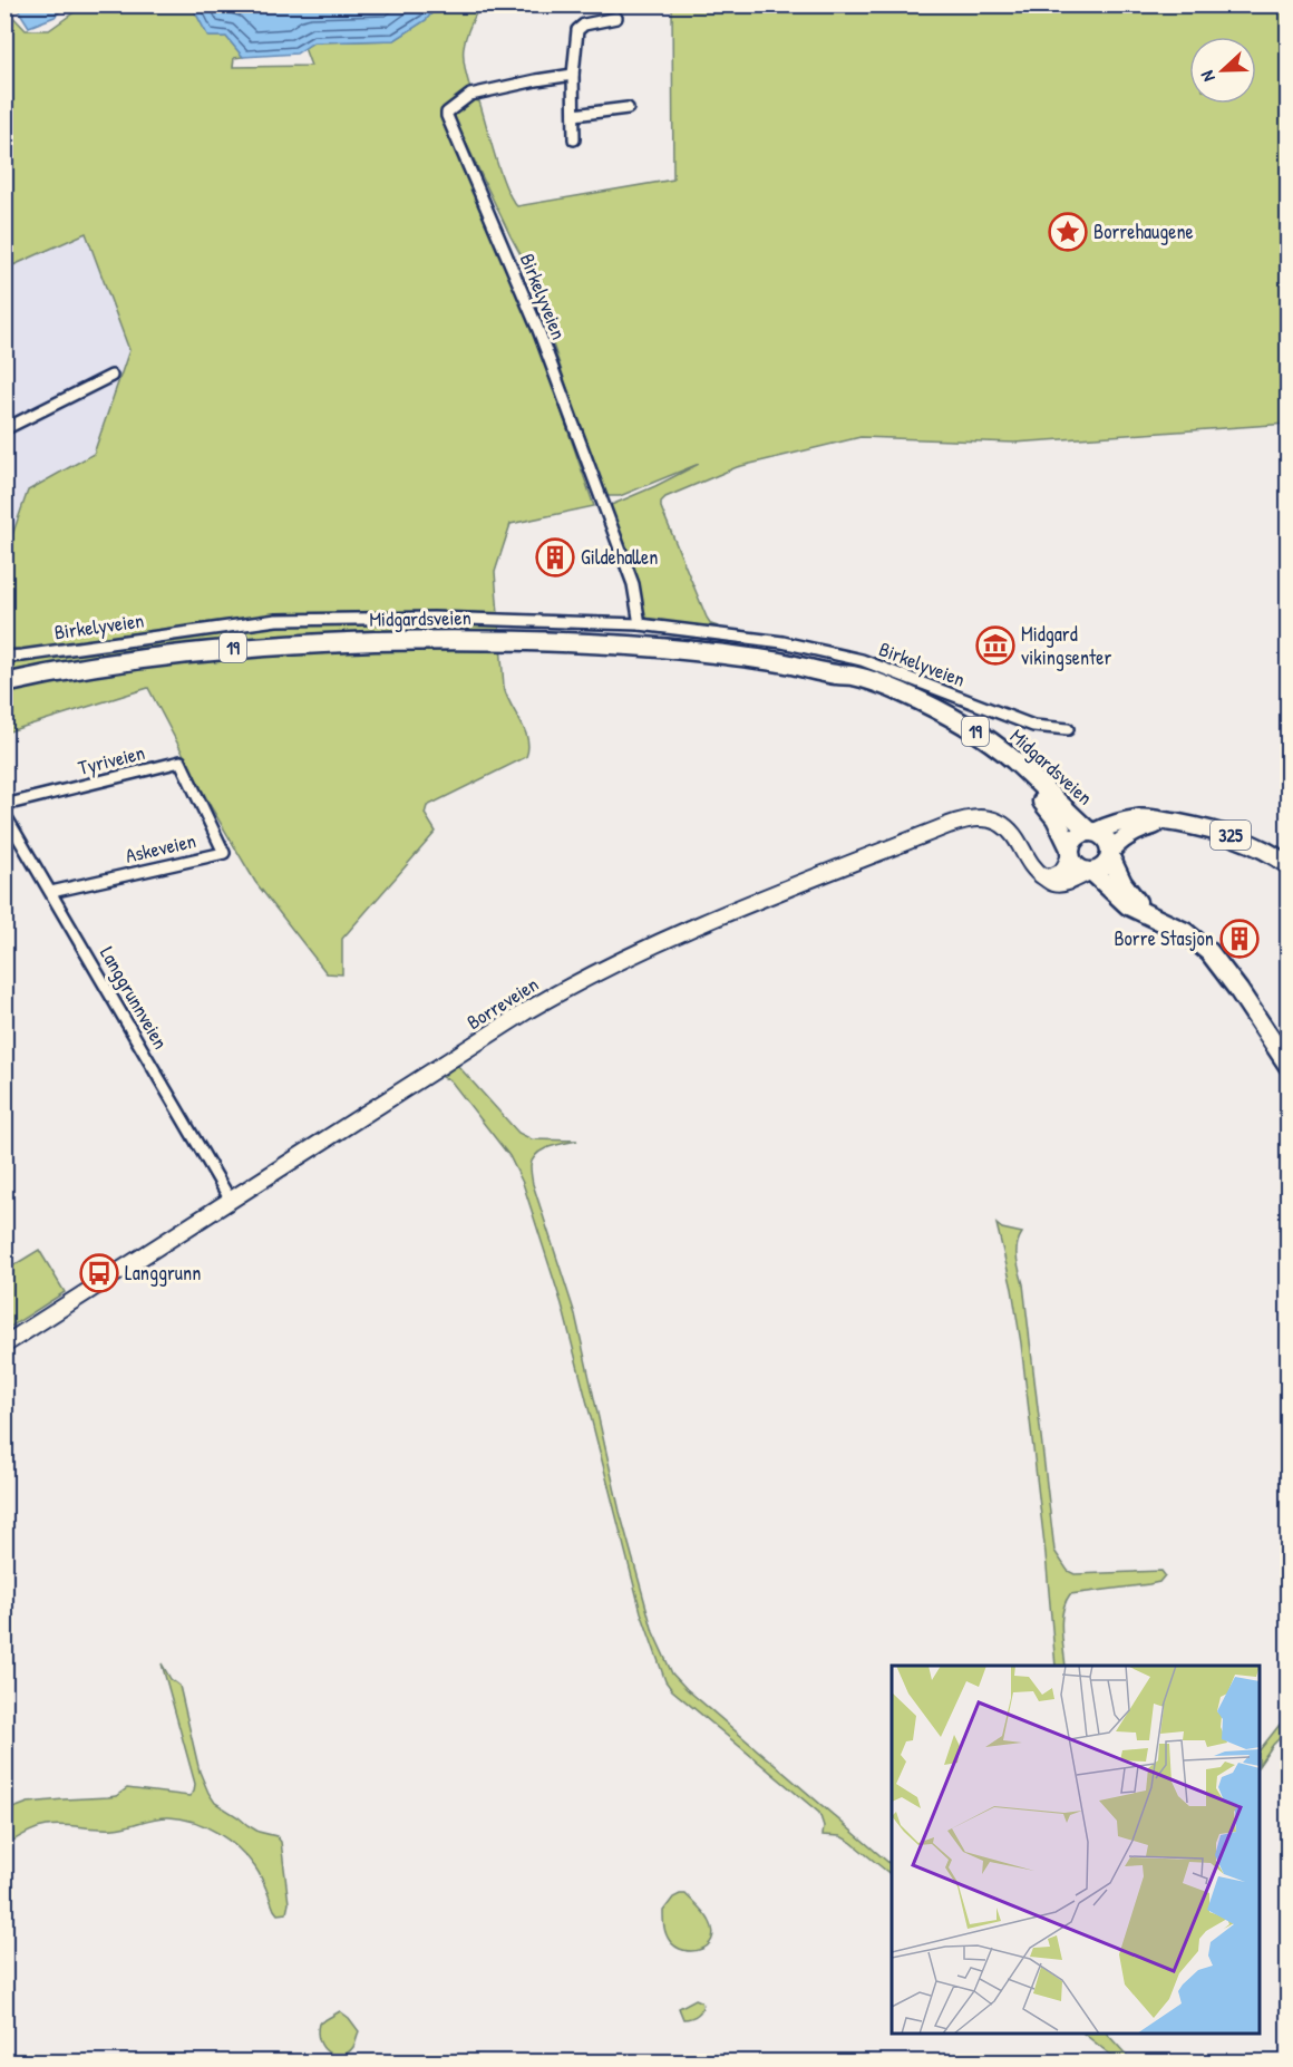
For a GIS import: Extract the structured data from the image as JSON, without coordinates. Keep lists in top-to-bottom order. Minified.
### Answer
{"streets":{"highway":["Midgardsveien","19"],"main road":["325","Borreveien"],"street":["Birkelyveien","Tyriveien","Askeveien","Langgrunnveien"]},"crossings":[["Midgardsveien","19"],["Midgardsveien","325"],["19","325"],["Tyriveien","Askeveien"],["Askeveien","Langgrunnveien"],["Langgrunnveien","Borreveien"]],"places":{"place":["Borrehaugene"],"building":["Gildehallen","Borre Stasjon"],"museum":["Midgard vikingsenter"],"bus stop":["Langgrunn"]},"north":"left"}
